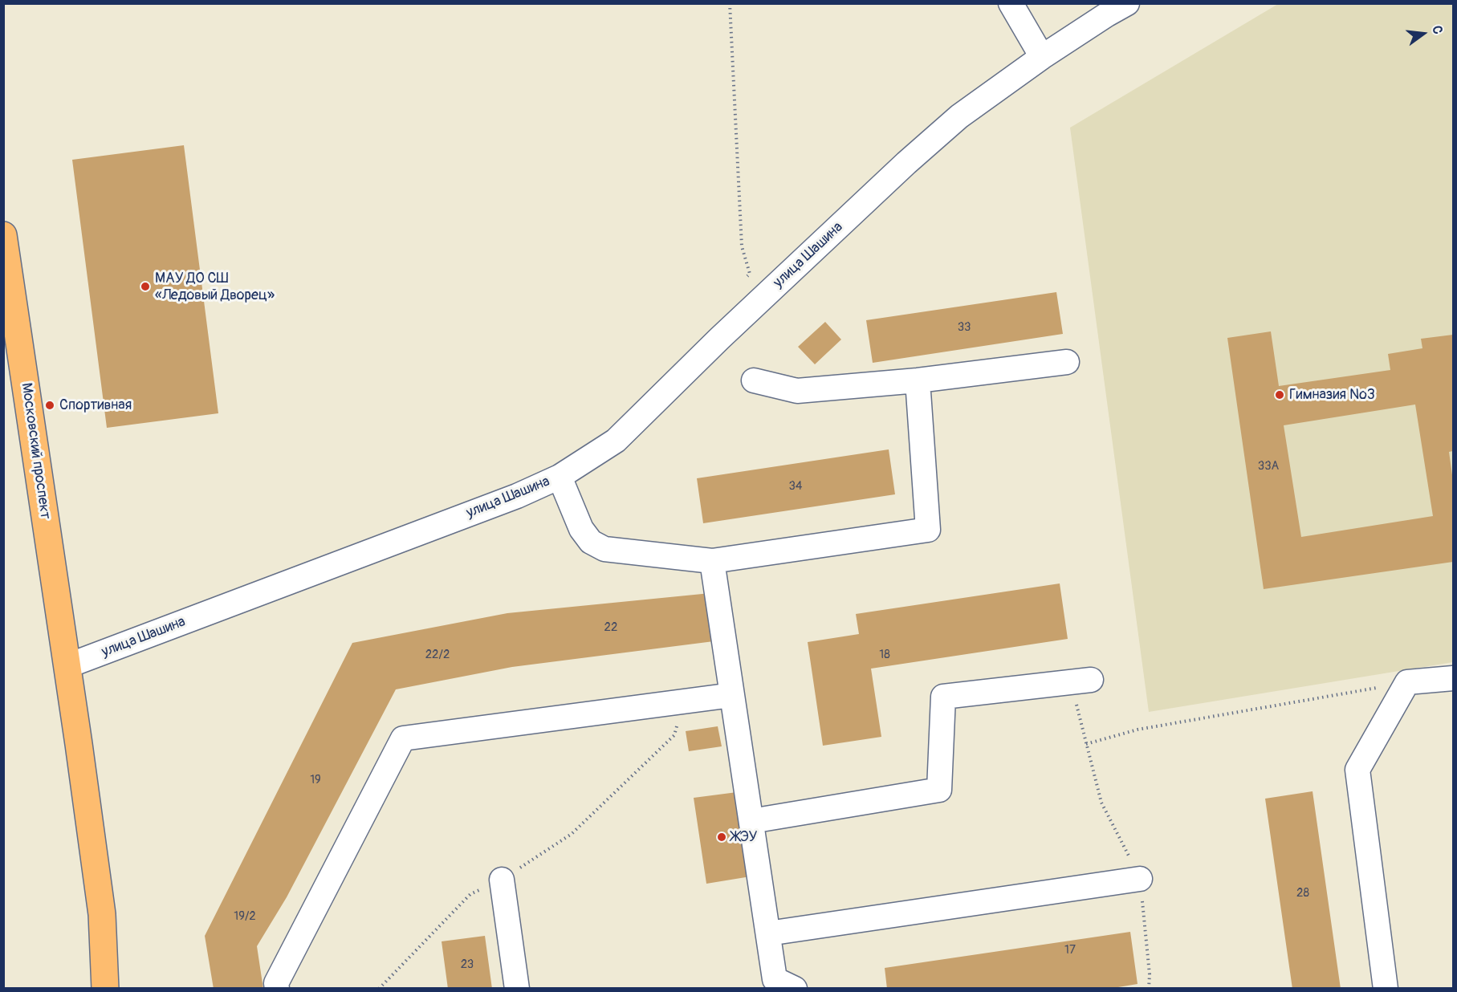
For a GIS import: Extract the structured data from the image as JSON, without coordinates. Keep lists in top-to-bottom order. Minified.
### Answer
{"streets":{"main road":["Московский проспект"],"street":["улица Шашина"]},"crossings":[["улица Шашина","Московский проспект"]],"places":["МАУ ДО СШ «Ледовый Дворец»","Гимназия №3","Спортивная","ЖЭУ"],"house_numbers":["33","33А","34","22","22/2","18","19","28","19/2","17","23"],"north":"right"}
